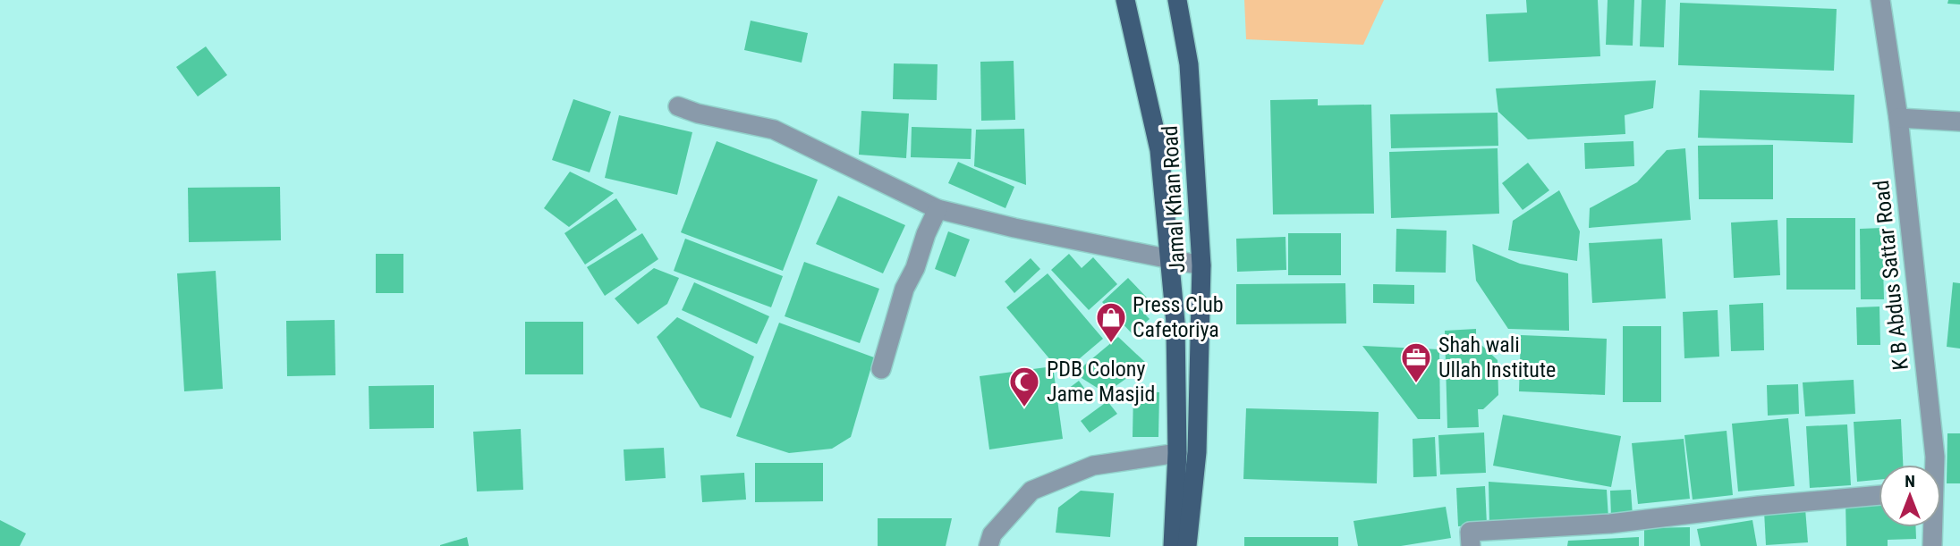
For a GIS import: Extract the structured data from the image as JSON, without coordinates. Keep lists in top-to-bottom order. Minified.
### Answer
{"streets":{"main road":["Jamal Khan Road"],"street":["K B Abdus Sattar Road"]},"places":{"shop":["Press Club Cafetoriya"],"office":["Shah wali Ullah Institute"],"mosque":["PDB Colony Jame Masjid"]},"north":"top"}
